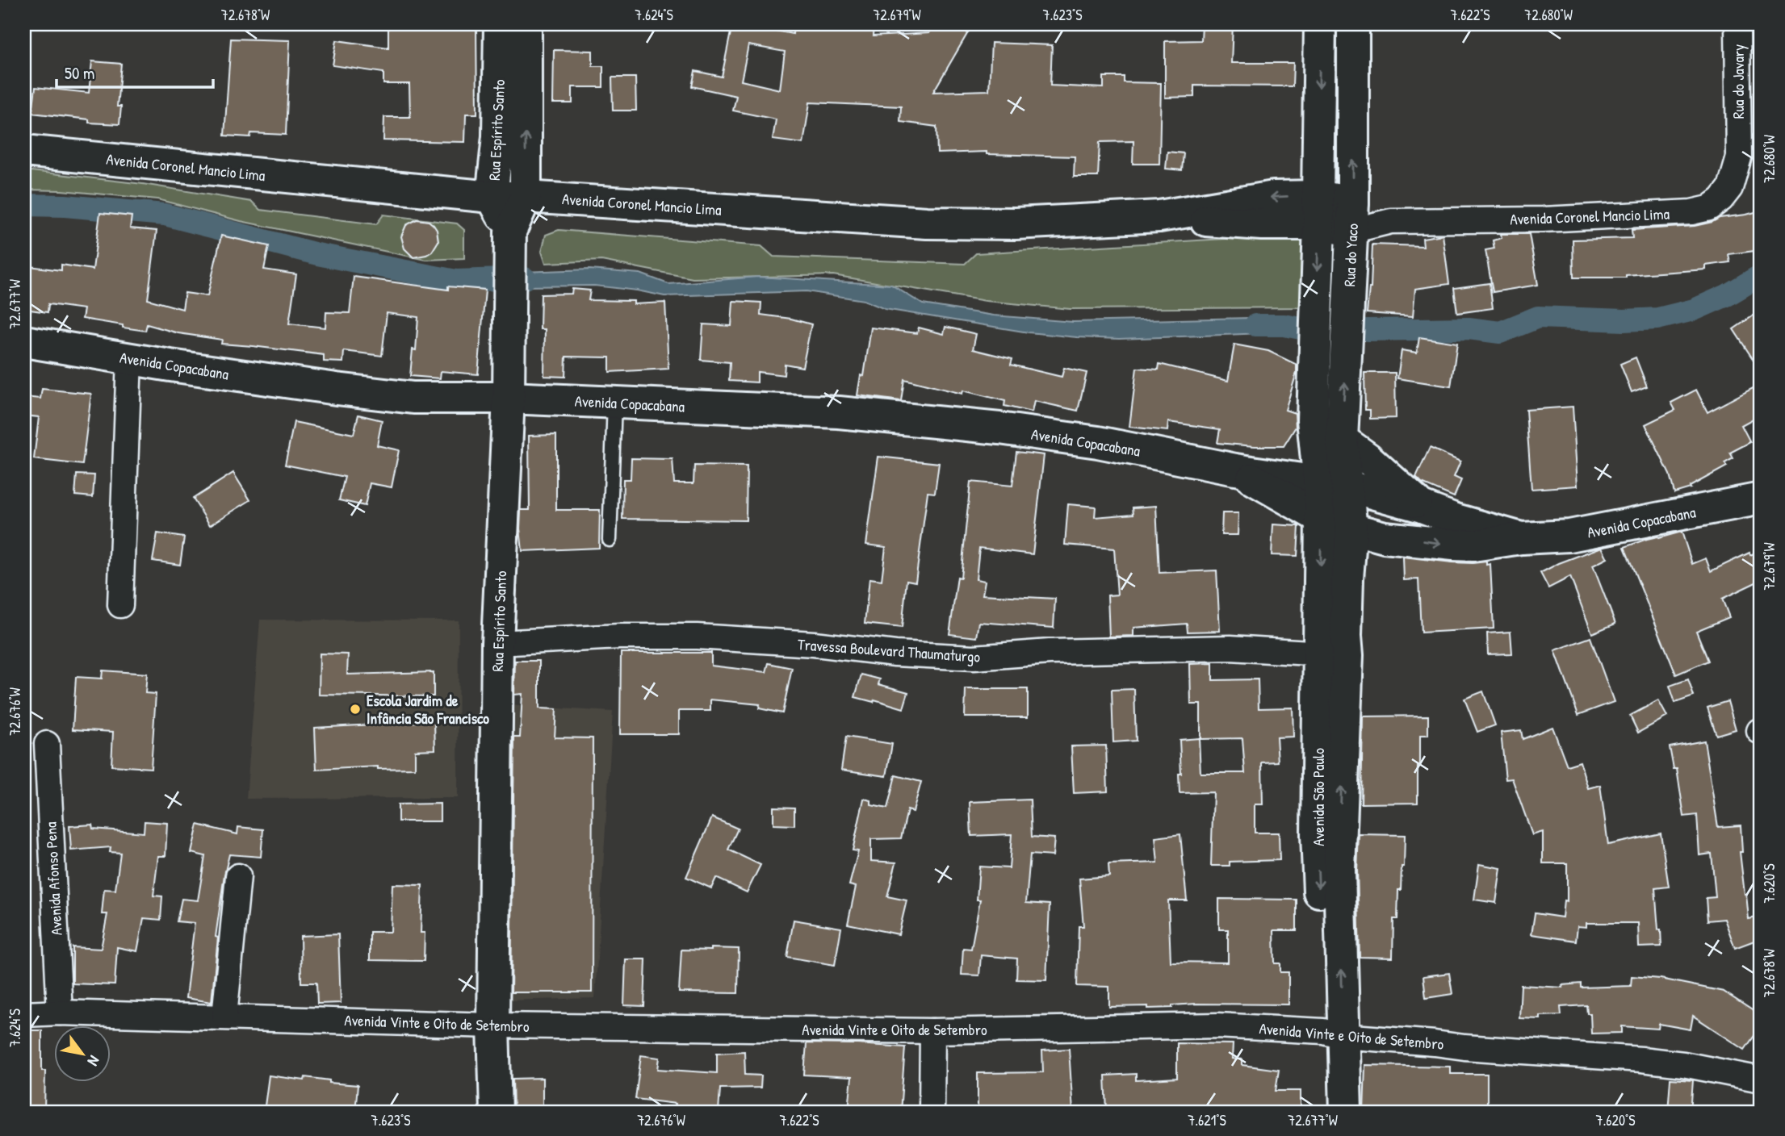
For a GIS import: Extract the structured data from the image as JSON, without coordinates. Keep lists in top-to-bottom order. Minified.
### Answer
{"streets":{"street":["Rua do Javary","Rua Espírito Santo","Avenida Coronel Mancio Lima","Rua do Yaco","Avenida Copacabana","Travessa Boulevard Thaumaturgo","Avenida São Paulo","Avenida Afonso Pena","Avenida Vinte e Oito de Setembro"]},"crossings":[["Rua do Javary","Avenida Coronel Mancio Lima"],["Rua Espírito Santo","Avenida Coronel Mancio Lima"],["Rua Espírito Santo","Avenida Copacabana"],["Rua Espírito Santo","Travessa Boulevard Thaumaturgo"],["Rua Espírito Santo","Avenida Vinte e Oito de Setembro"],["Avenida Coronel Mancio Lima","Rua do Yaco"],["Rua do Yaco","Avenida Copacabana"],["Rua do Yaco","Avenida São Paulo"],["Avenida Copacabana","Avenida São Paulo"],["Travessa Boulevard Thaumaturgo","Avenida São Paulo"],["Avenida São Paulo","Avenida Vinte e Oito de Setembro"],["Avenida Afonso Pena","Avenida Vinte e Oito de Setembro"]],"places":["Escola Jardim de Infância São Francisco"],"scale_bar":"50 m","north":"bottom right","coordinates":["72.678°W","7.624°S","72.679°W","7.623°S","7.622°S","72.680°W","72.677°W","72.676°W","7.620°S","7.621°S"]}
